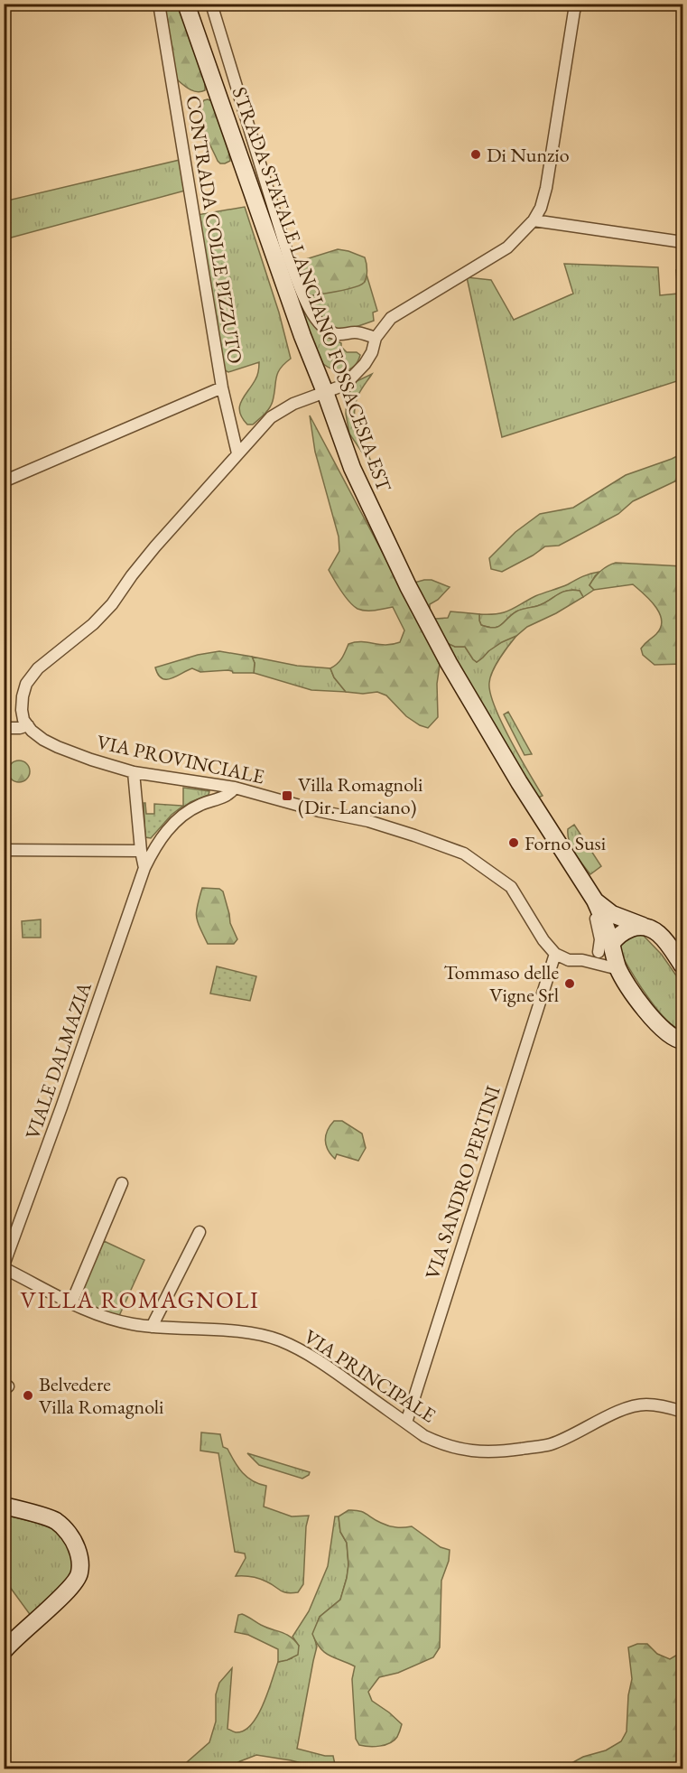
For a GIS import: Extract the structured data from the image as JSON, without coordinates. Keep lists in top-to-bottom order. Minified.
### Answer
{"streets":{"main road":["STRADA STATALE LANCIANO FOSSACESIA EST"],"street":["CONTRADA COLLE PIZZUTO","VIA PROVINCIALE","VIALE DALMAZIA","VIA SANDRO PERTINI","VIA PRINCIPALE"]},"crossings":[["VIA PROVINCIALE","VIALE DALMAZIA"],["VIA PROVINCIALE","VIA SANDRO PERTINI"],["VIALE DALMAZIA","VIA PRINCIPALE"],["VIA SANDRO PERTINI","VIA PRINCIPALE"]],"districts":["VILLA ROMAGNOLI"],"places":{"other":["Di Nunzio","Forno Susi","Tommaso delle Vigne Srl","Belvedere Villa Romagnoli"],"transit":["Villa Romagnoli (Dir. Lanciano)"]}}
